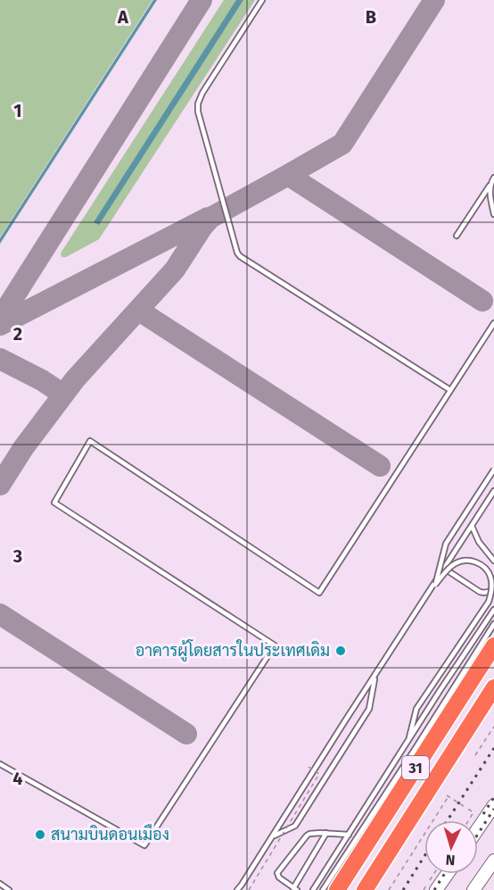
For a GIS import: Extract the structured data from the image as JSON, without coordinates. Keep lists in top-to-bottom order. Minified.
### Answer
{"streets":{"highway":["31"]},"places":["อาคารผู้โดยสารในประเทศเดิม","สนามบินดอนเมือง"],"north":"bottom","grid":{"columns":["A","B"],"rows":["1","2","3","4"]}}
